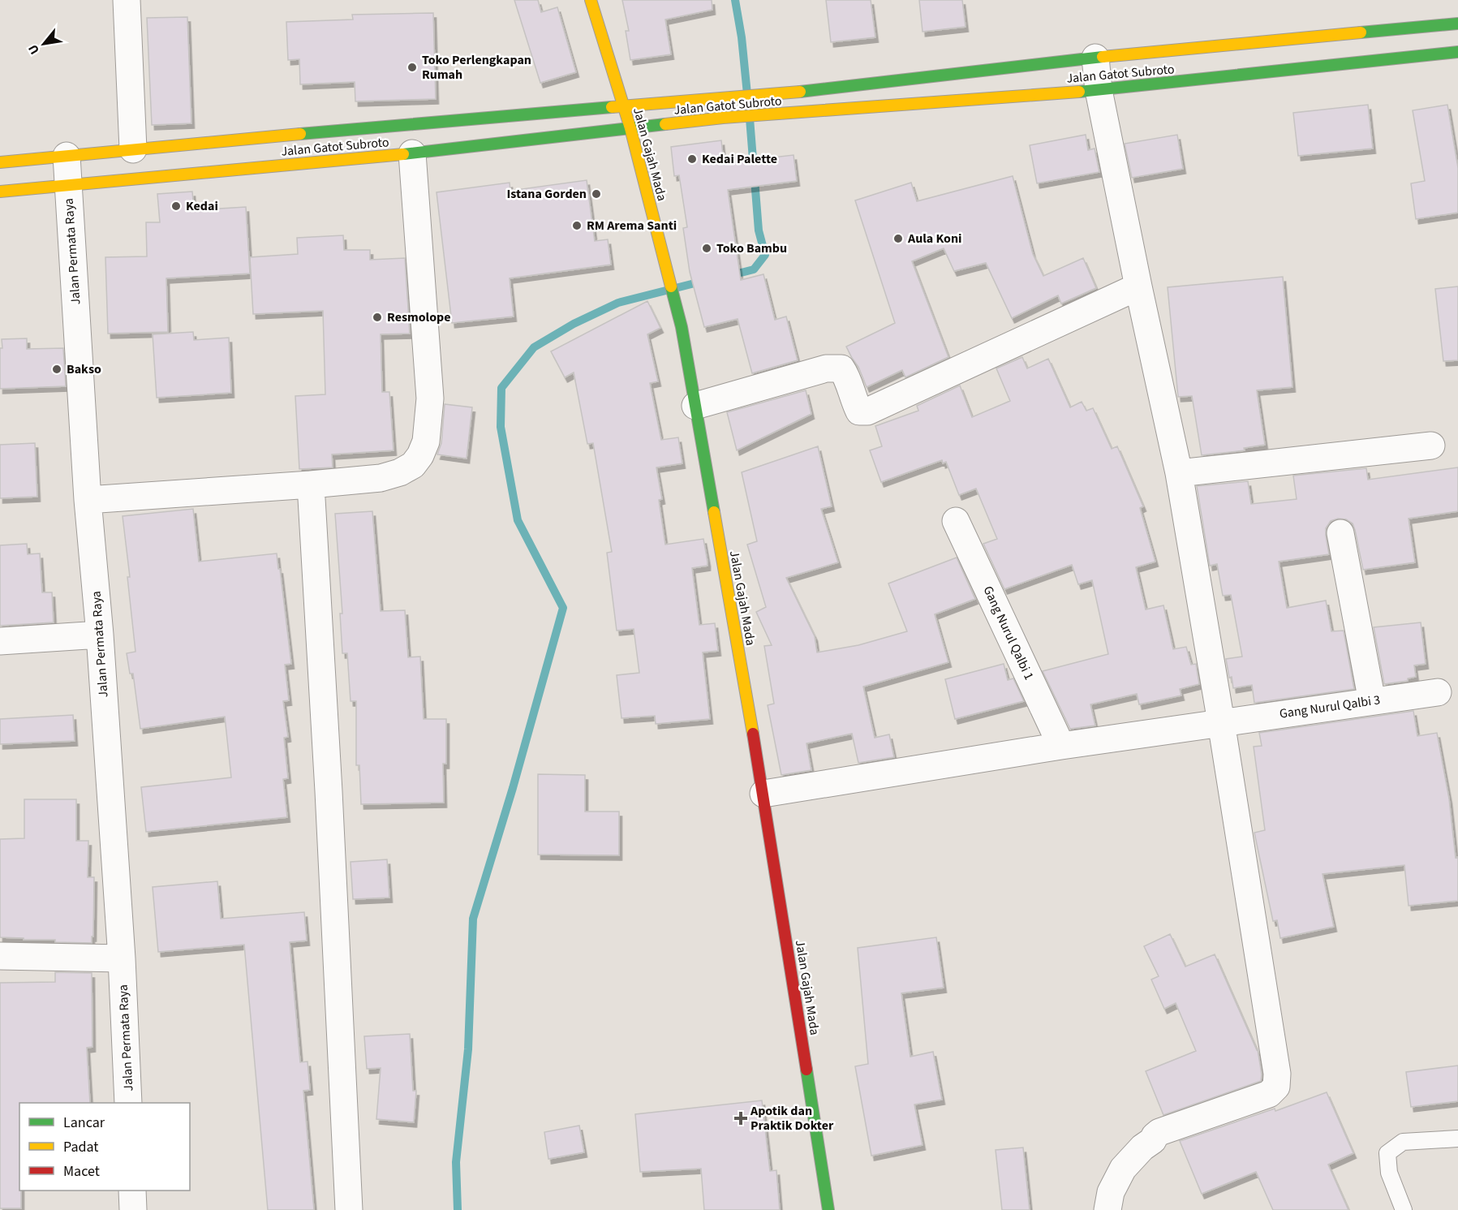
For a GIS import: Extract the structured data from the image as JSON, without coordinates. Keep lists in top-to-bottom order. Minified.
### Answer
{"streets":{"street":["Jalan Gatot Subroto","Jalan Gajah Mada","Jalan Permata Raya","Gang Nurul Qalbi 1","Gang Nurul Qalbi 3"]},"crossings":[["Jalan Gatot Subroto","Jalan Gajah Mada"],["Jalan Gatot Subroto","Jalan Permata Raya"],["Jalan Gajah Mada","Gang Nurul Qalbi 3"],["Gang Nurul Qalbi 1","Gang Nurul Qalbi 3"]],"places":{"other":["Toko Perlengkapan Rumah","Kedai Palette","Istana Gorden","Kedai","RM Arema Santi","Aula Koni","Toko Bambu","Resmolope","Bakso"],"health":["Apotik dan Praktik Dokter"]},"legend":["Lancar","Padat","Macet"],"north":"bottom left"}
